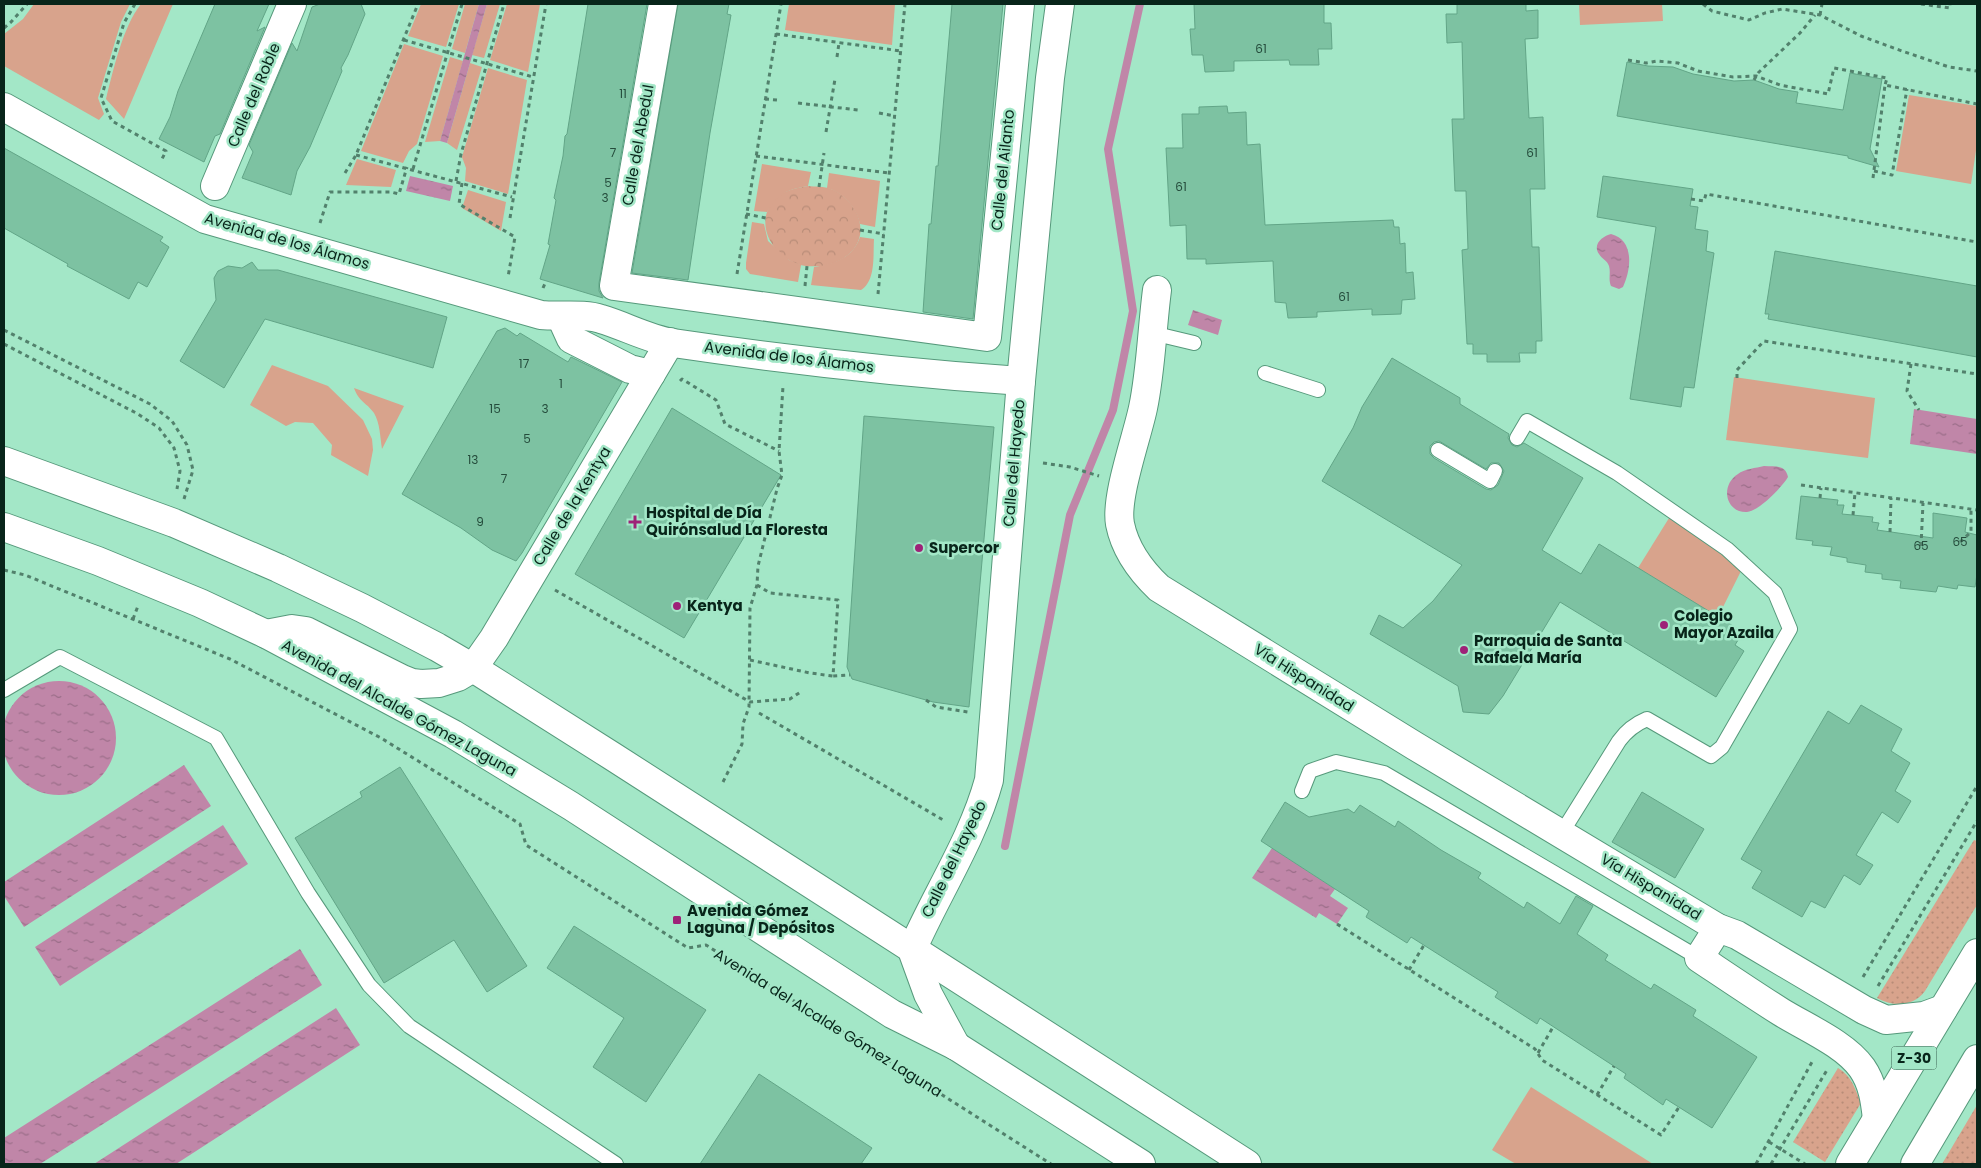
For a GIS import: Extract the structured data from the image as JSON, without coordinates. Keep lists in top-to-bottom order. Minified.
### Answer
{"streets":{"main road":["Calle del Roble","Calle del Abedul","Calle del Ailanto","Avenida de los Álamos","Calle del Hayedo","Calle de la Kentya","Vía Hispanidad","Avenida del Alcalde Gómez Laguna","Z-30"]},"crossings":[["Calle del Abedul","Calle del Ailanto"],["Avenida de los Álamos","Calle del Hayedo"],["Avenida de los Álamos","Calle de la Kentya"],["Calle de la Kentya","Avenida del Alcalde Gómez Laguna"],["Vía Hispanidad","Z-30"]],"places":{"health":["Hospital de Día Quirónsalud La Floresta"],"other":["Supercor","Kentya","Colegio Mayor Azaila","Parroquia de Santa Rafaela María"],"transit":["Avenida Gómez Laguna / Depósitos"]},"house_numbers":["61","11","7","61","5","61","3","61","17","1","15","3","5","13","7","9","65","65"]}
